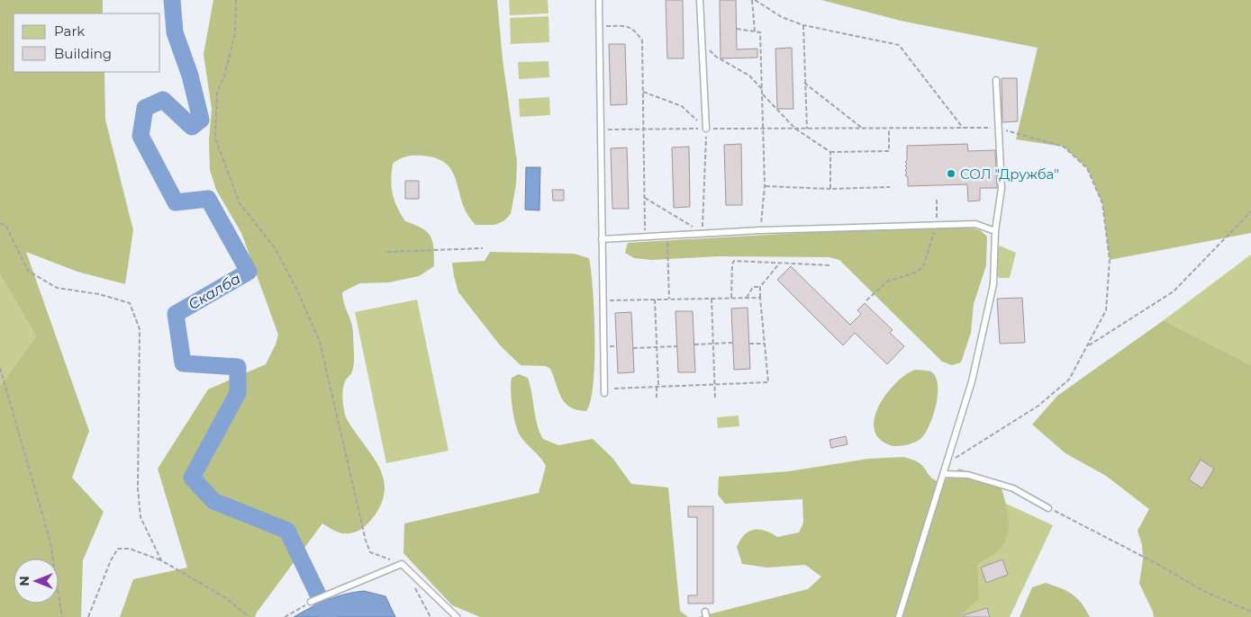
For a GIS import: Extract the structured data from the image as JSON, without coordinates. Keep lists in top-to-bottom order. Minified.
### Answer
{"water":["Скалба"],"places":["СОЛ \"Дружба\""],"legend":["Park","Building"],"north":"left"}
